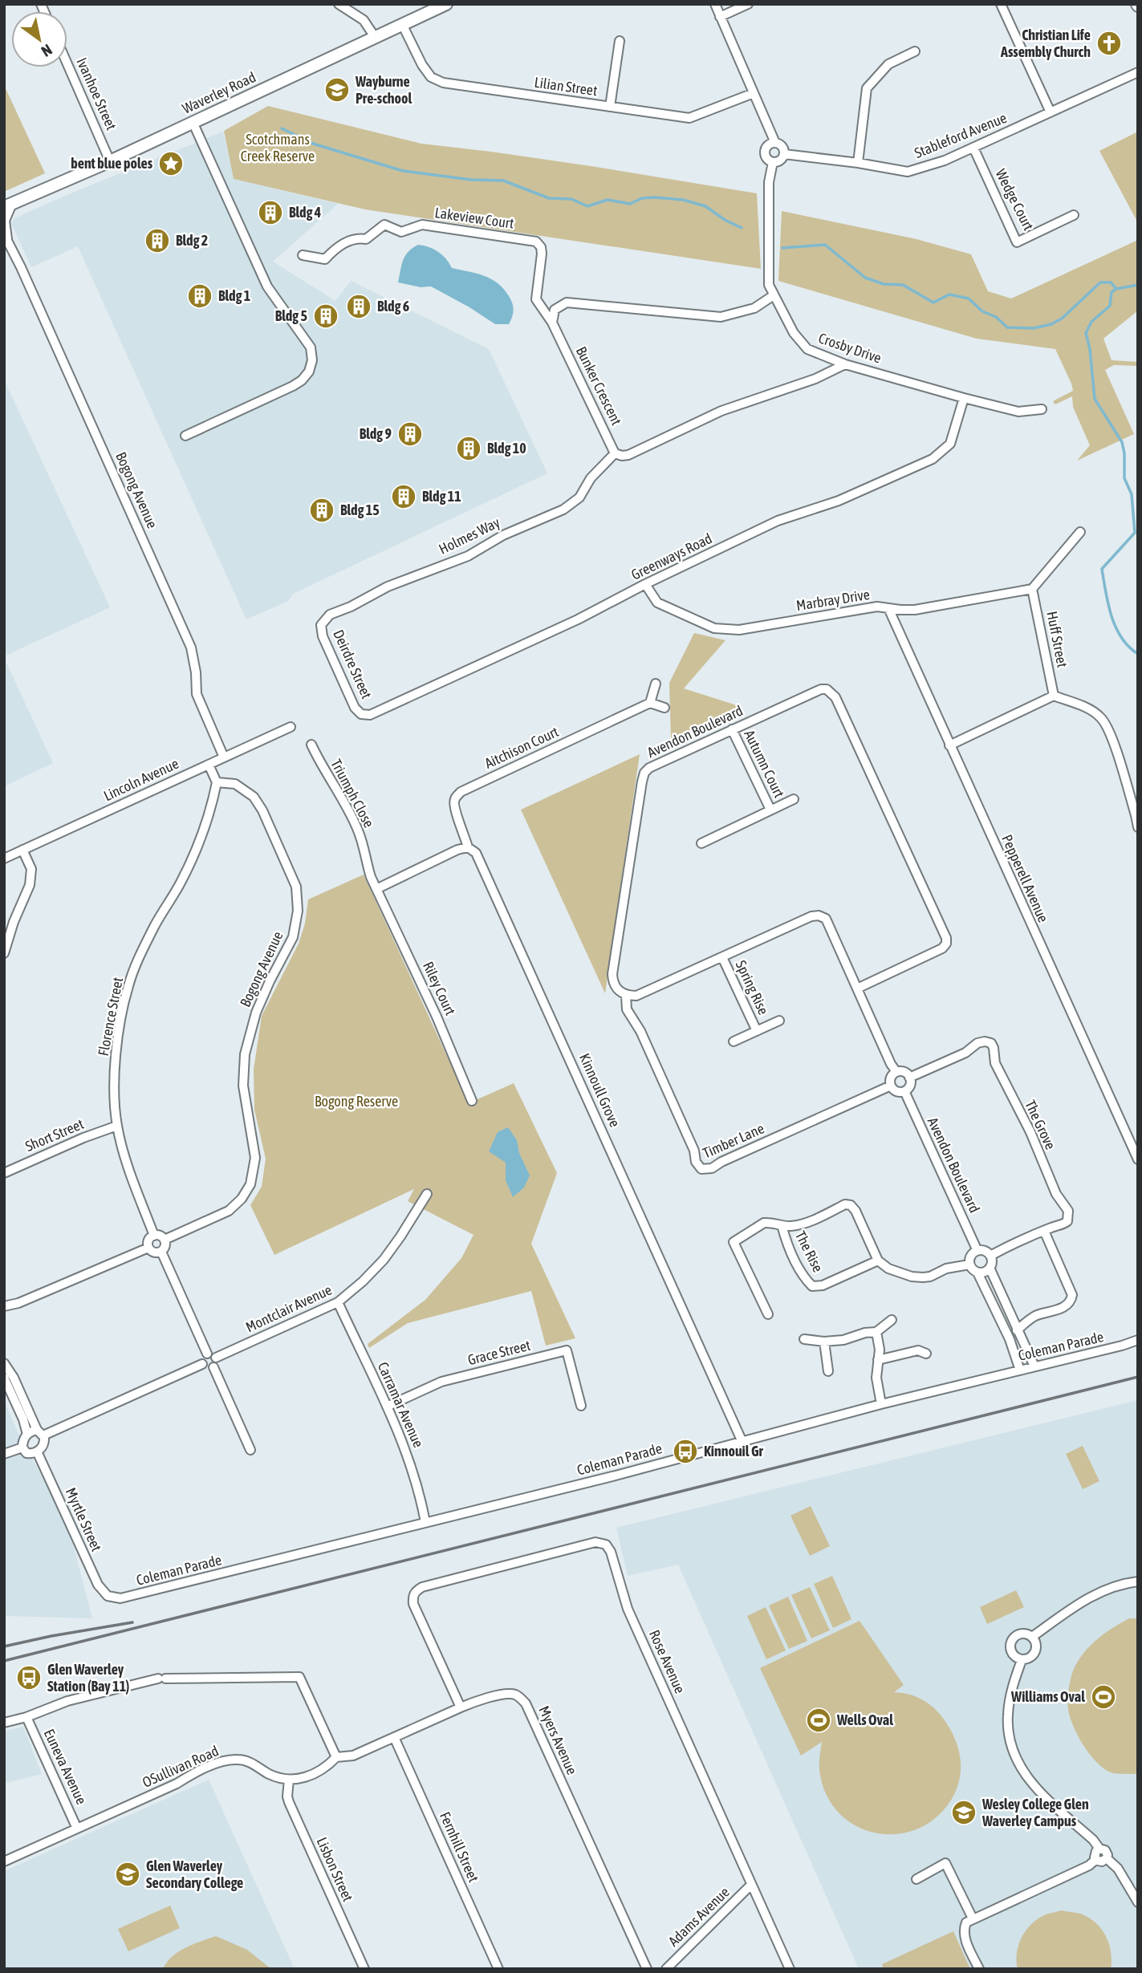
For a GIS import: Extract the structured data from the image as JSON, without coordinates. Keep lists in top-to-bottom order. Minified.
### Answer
{"streets":{"main road":["Waverley Road"],"street":["Lilian Street","Ivanhoe Street","Stableford Avenue","Wedge Court","Lakeview Court","Crosby Drive","Bunker Crescent","Bogong Avenue","Holmes Way","Greenways Road","Marbray Drive","Huff Street","Deirdre Street","Avendon Boulevard","Aitchison Court","Autumn Court","Lincoln Avenue","Triumph Close","Pepperell Avenue","Spring Rise","Riley Court","Florence Street","Kinnoull Grove","The Grove","Short Street","Timber Lane","The Rise","Montclair Avenue","Coleman Parade","Grace Street","Carramar Avenue","Myrtle Street","Rose Avenue","Myers Avenue","Euneva Avenue","OSullivan Road","Fernhill Street","Lisbon Street","Adams Avenue"]},"crossings":[["Lilian Street","Waverley Road"],["Waverley Road","Ivanhoe Street"],["Waverley Road","Bogong Avenue"],["Stableford Avenue","Wedge Court"],["Stableford Avenue","Crosby Drive"],["Lakeview Court","Bunker Crescent"],["Crosby Drive","Greenways Road"],["Bunker Crescent","Holmes Way"],["Bogong Avenue","Lincoln Avenue"],["Bogong Avenue","Florence Street"],["Holmes Way","Deirdre Street"],["Greenways Road","Marbray Drive"],["Greenways Road","Deirdre Street"],["Marbray Drive","Huff Street"],["Marbray Drive","Pepperell Avenue"],["Avendon Boulevard","Autumn Court"],["Avendon Boulevard","The Grove"],["Avendon Boulevard","Timber Lane"],["Aitchison Court","Kinnoull Grove"],["Triumph Close","Riley Court"],["Florence Street","Short Street"],["Kinnoull Grove","Coleman Parade"],["The Grove","Timber Lane"],["Montclair Avenue","Carramar Avenue"],["Coleman Parade","Carramar Avenue"],["Coleman Parade","Myrtle Street"],["Grace Street","Carramar Avenue"],["Rose Avenue","Myers Avenue"],["Rose Avenue","Adams Avenue"],["Euneva Avenue","OSullivan Road"],["OSullivan Road","Lisbon Street"]],"parks":["Scotchmans Creek Reserve","Bogong Reserve"],"places":{"church":["Christian Life Assembly Church"],"school or university":["Wayburne Pre-school","Wesley College Glen Waverley Campus","Glen Waverley Secondary College"],"place":["bent blue poles"],"building":["Bldg 4","Bldg 2","Bldg 1","Bldg 6","Bldg 5","Bldg 9","Bldg 10","Bldg 11","Bldg 15"],"bus stop":["Kinnouil Gr","Glen Waverley Station (Bay 11)"],"sports":["Williams Oval","Wells Oval"]},"north":"bottom right"}
